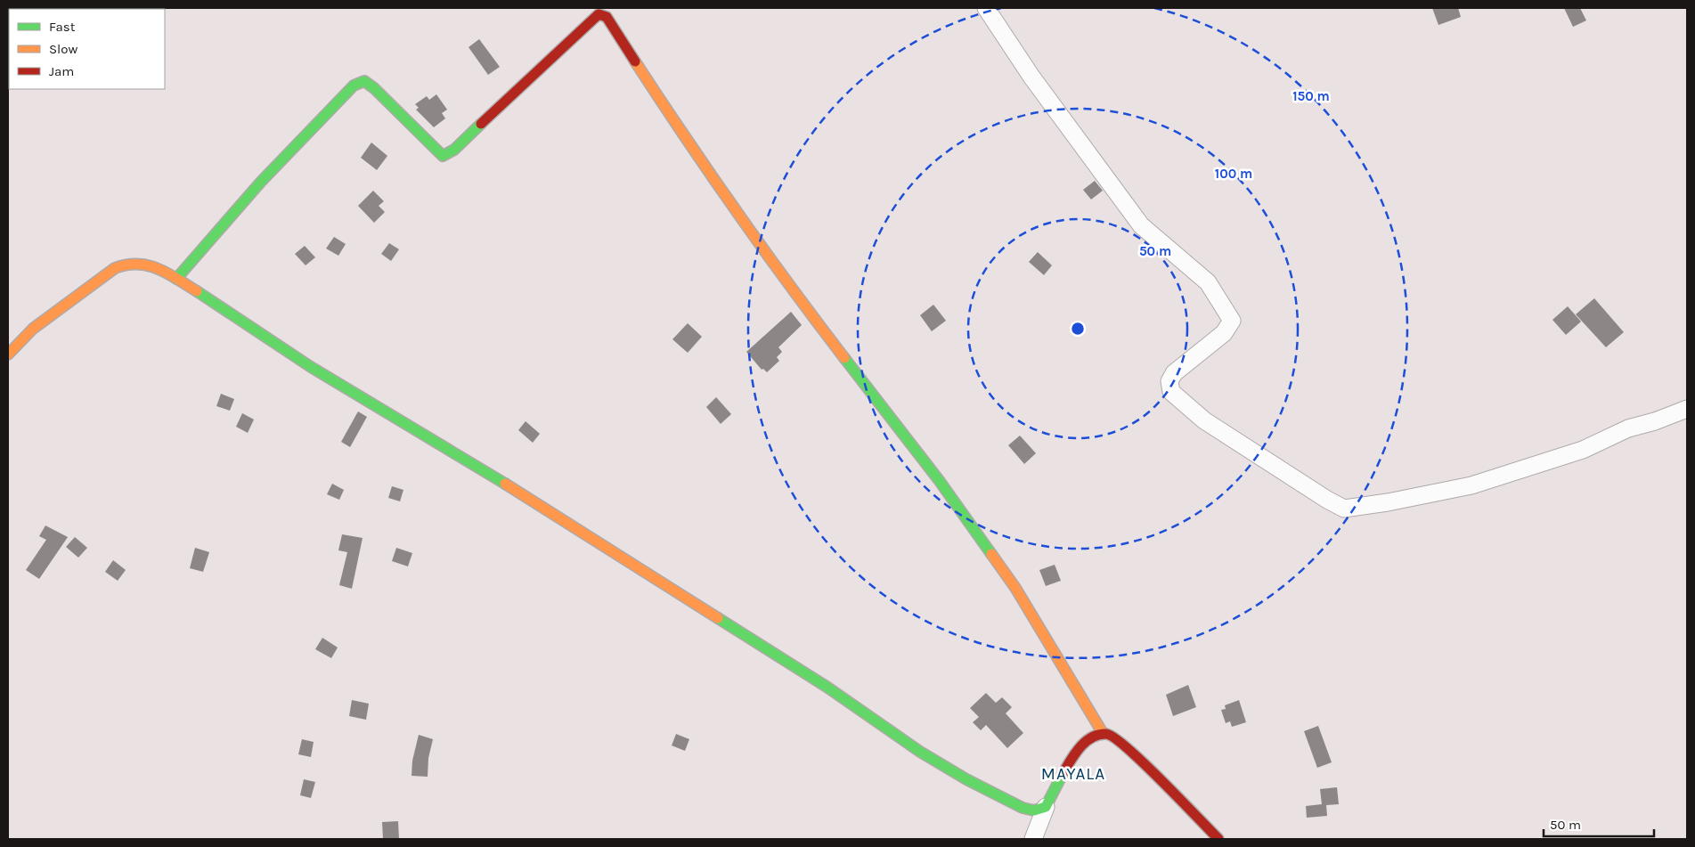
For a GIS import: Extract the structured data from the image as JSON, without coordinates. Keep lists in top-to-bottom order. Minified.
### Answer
{"districts":["MAYALA"],"legend":["Fast","Slow","Jam"],"scale_bar":"50 m","rings":["150 m","100 m","50 m"]}
